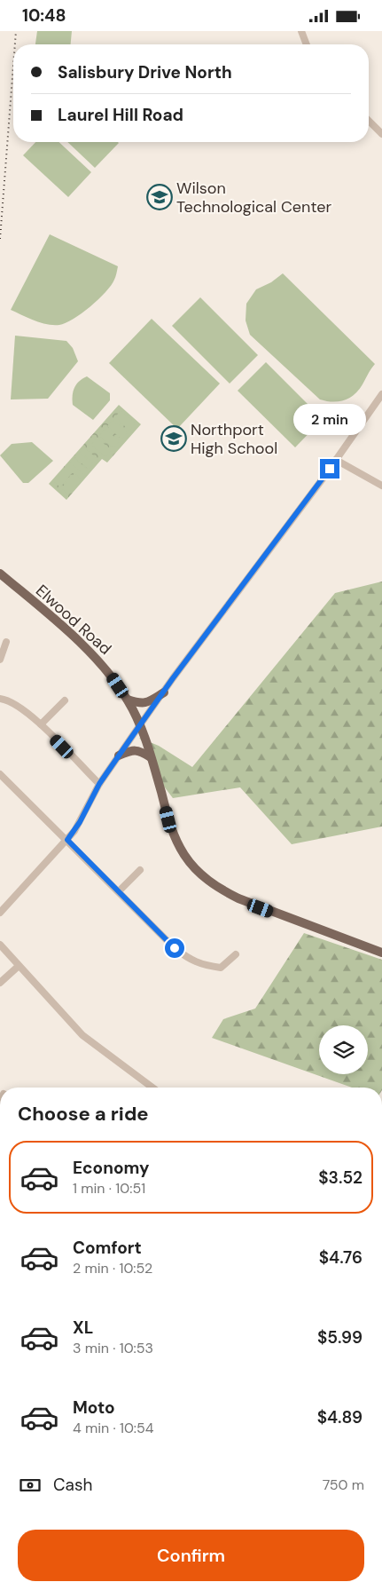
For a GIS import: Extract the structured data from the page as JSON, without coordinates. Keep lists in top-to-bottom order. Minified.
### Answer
{"streets":{"main road":["Elwood Road"]},"places":{"school or university":["Wilson Technological Center","Northport High School"]},"page":{"status":"10:48","banner":["Salisbury Drive North","Laurel Hill Road"],"bubble":"2 min","heading":"Choose a ride","list":[{"name":"Economy","note":"1 min · 10:51","value":"$3.52"},{"name":"Comfort","note":"2 min · 10:52","value":"$4.76"},{"name":"XL","note":"3 min · 10:53","value":"$5.99"},{"name":"Moto","note":"4 min · 10:54","value":"$4.89"}],"pay":["Cash","750 m"],"buttons":"Confirm"}}
